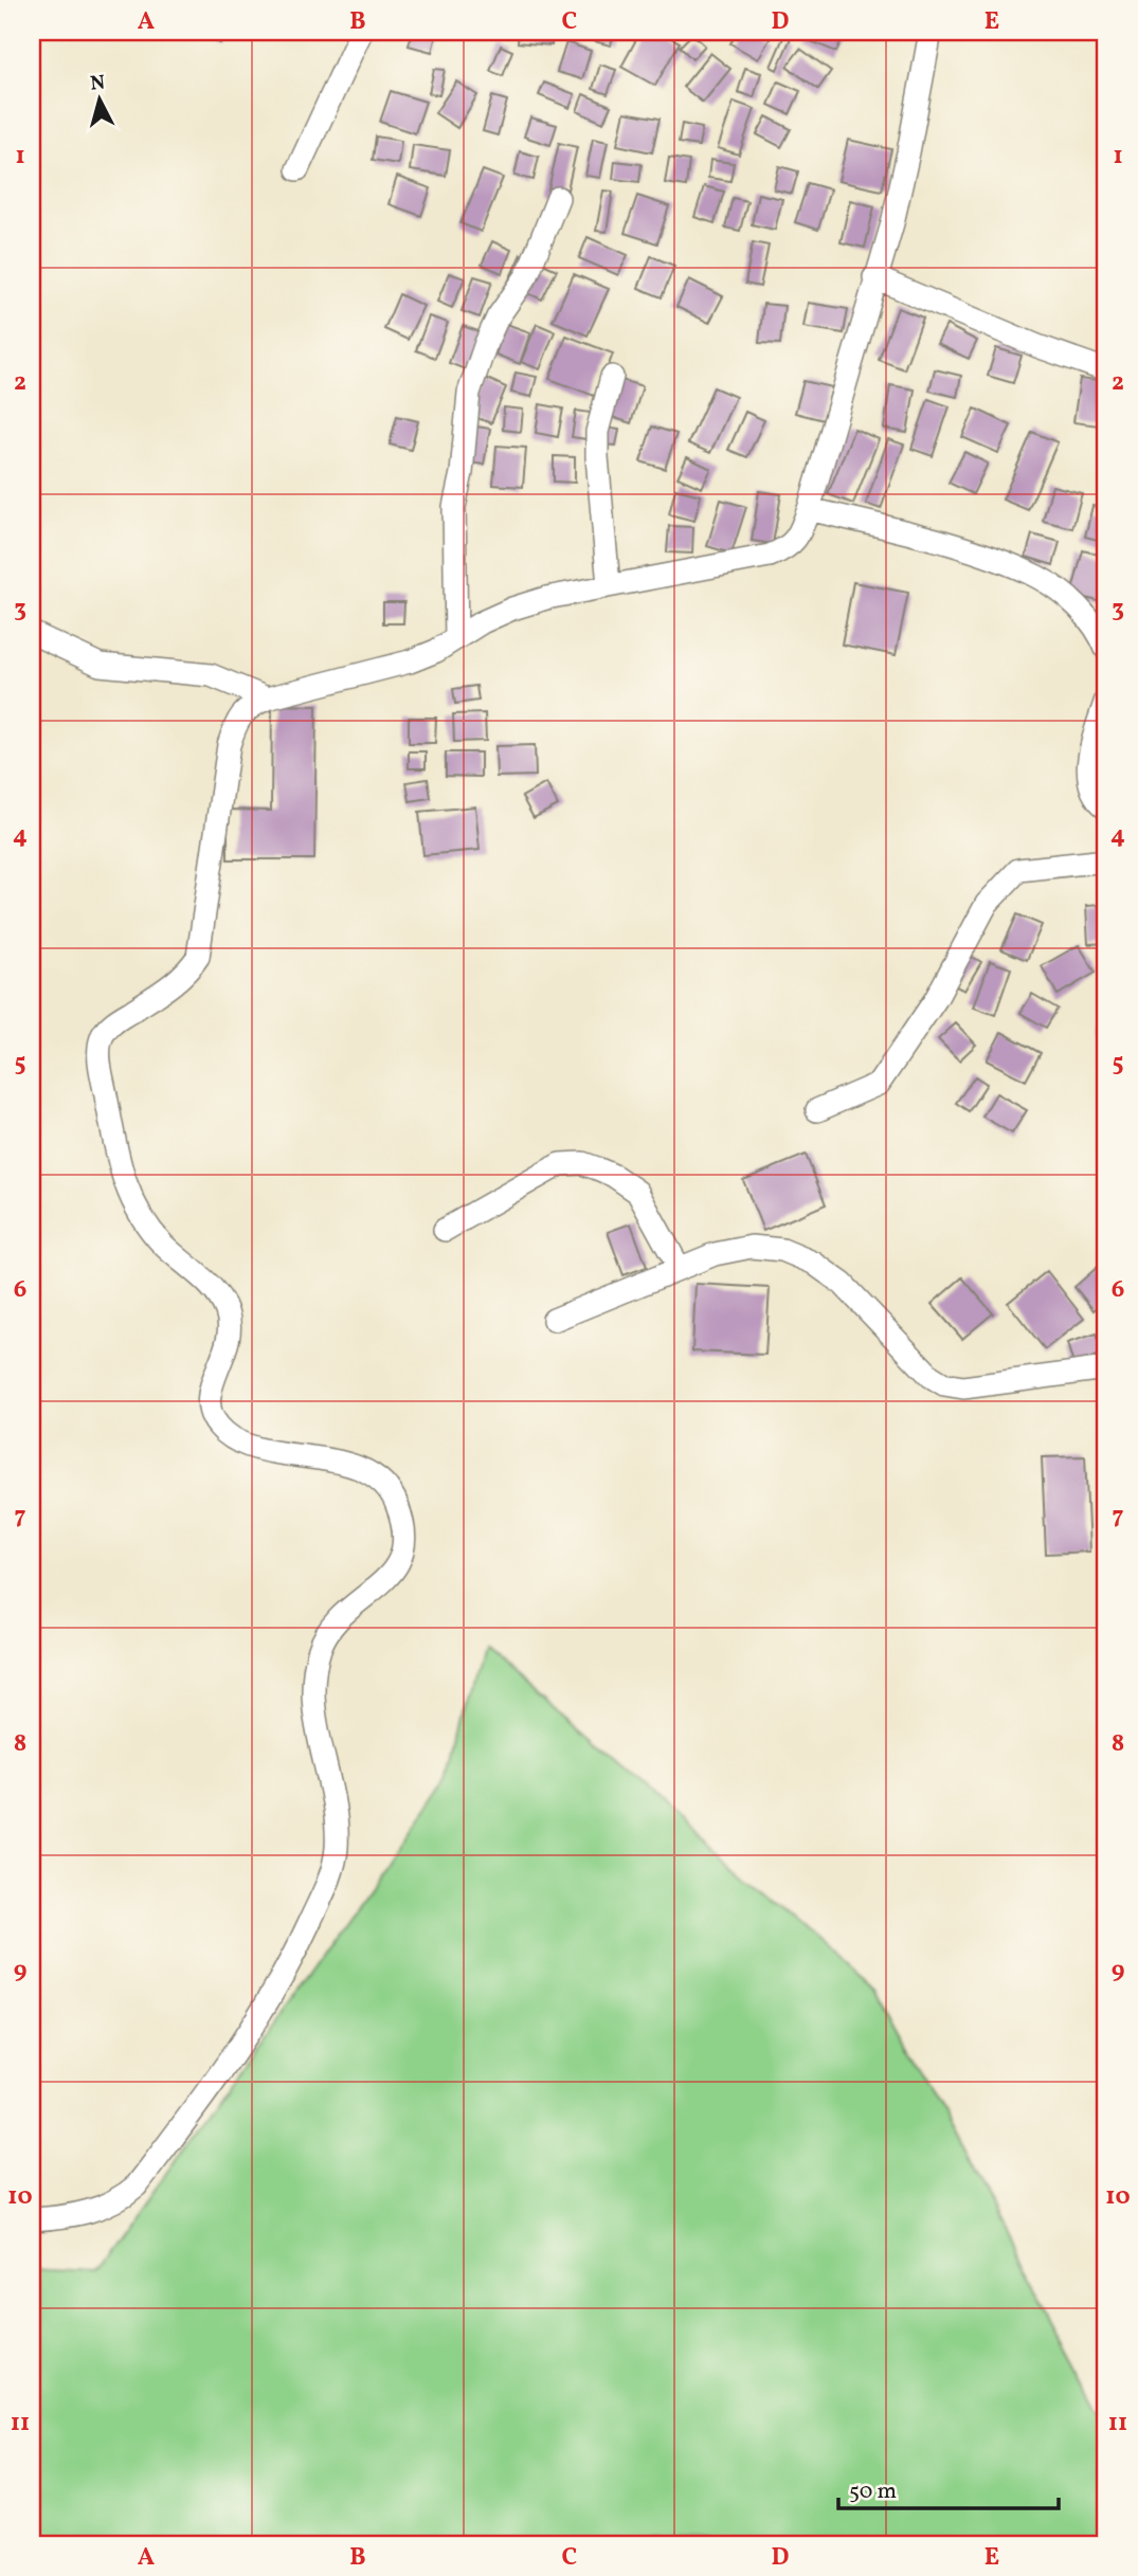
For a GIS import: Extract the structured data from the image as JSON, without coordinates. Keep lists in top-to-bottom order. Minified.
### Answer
{"scale_bar":"50 m","north":"top","grid":{"columns":["A","B","C","D","E"],"rows":["1","2","3","4","5","6","7","8","9","10","11"]}}
